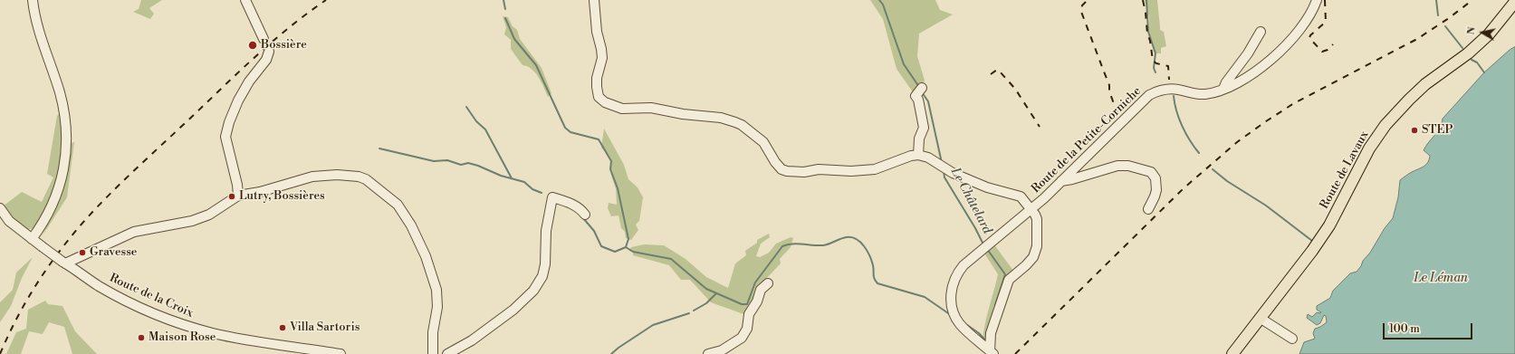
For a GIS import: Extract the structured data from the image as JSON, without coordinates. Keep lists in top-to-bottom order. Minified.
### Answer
{"streets":{"main road":["Route de Lavaux"],"street":["Route de la Petite-Corniche","Route de la Croix"]},"water":["Le Châtelard","Le Léman"],"places":["Bossière","STEP","Lutry, Bossières","Gravesse","Villa Sartoris","Maison Rose"],"scale_bar":"100 m","north":"left"}
